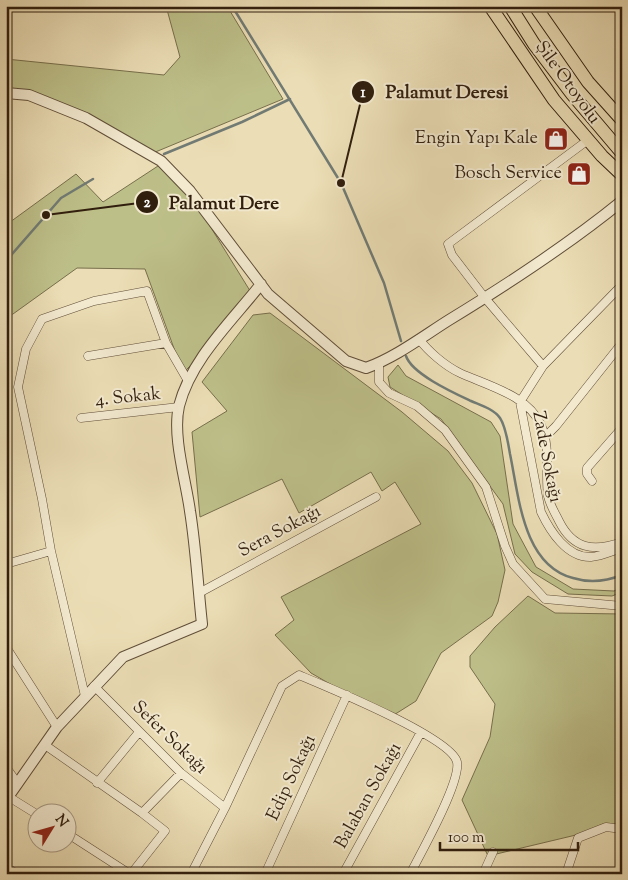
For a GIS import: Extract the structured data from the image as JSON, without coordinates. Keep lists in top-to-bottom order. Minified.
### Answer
{"streets":{"main road":["Şile Otoyolu"],"street":["4. Sokak","Zade Sokağı","Sera Sokağı","Sefer Sokağı","Edip Sokağı","Balaban Sokağı"]},"places":{"shop":["Engin Yapı Kale","Bosch Service"],"other":["Palamut Deresi","Palamut Dere"]},"scale_bar":"100 m","north":"top right"}
